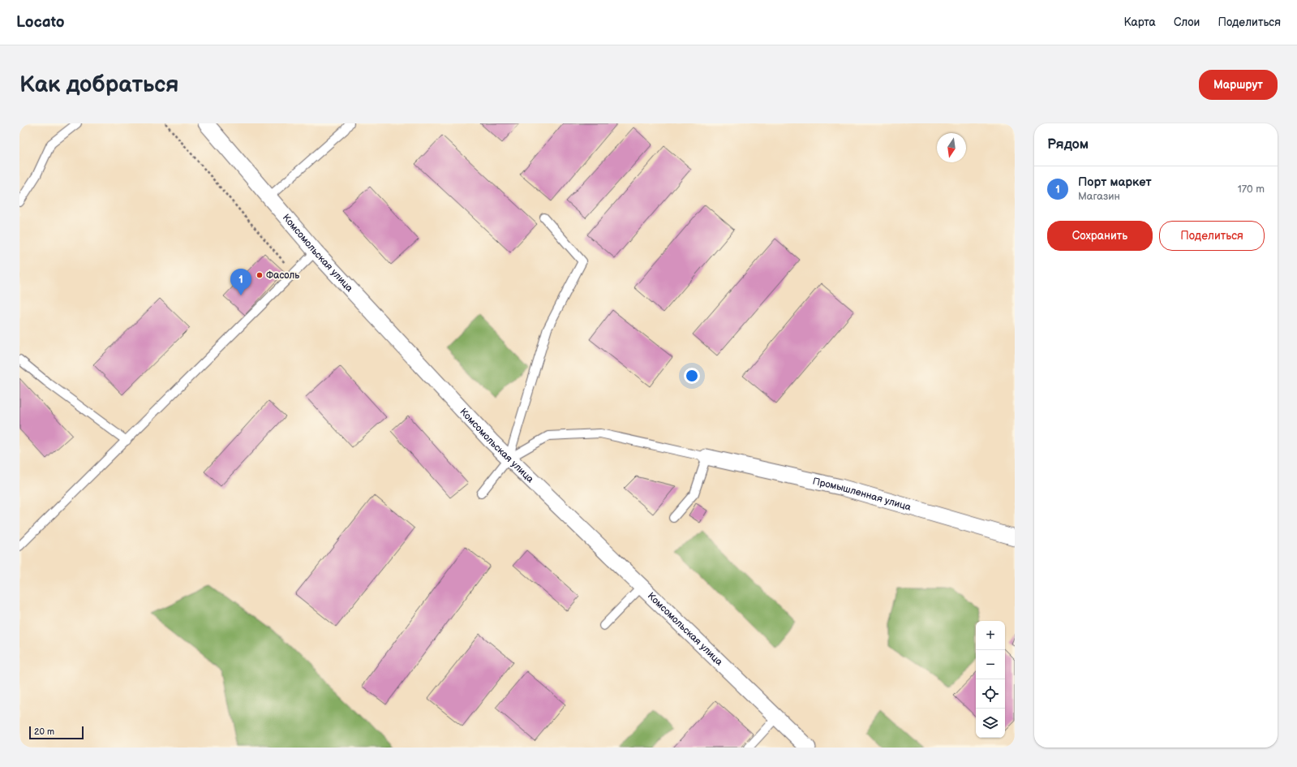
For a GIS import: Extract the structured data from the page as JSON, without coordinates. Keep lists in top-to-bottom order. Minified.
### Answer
{"streets":{"street":["Комсомольская улица","Промышленная улица"]},"places":["Фасоль"],"scale_bar":"20 m","north":"bottom","page":{"header":"Locato","nav":["Карта","Слои","Поделиться"],"buttons":["Маршрут",["Сохранить","Поделиться"]],"title":"Как добраться","heading":"Рядом","list":[{"mark":"1","name":"Порт маркет","note":"Магазин","value":"170 m"}],"pins":"1","map_buttons":["+","−"],"scale":"20 m"}}
